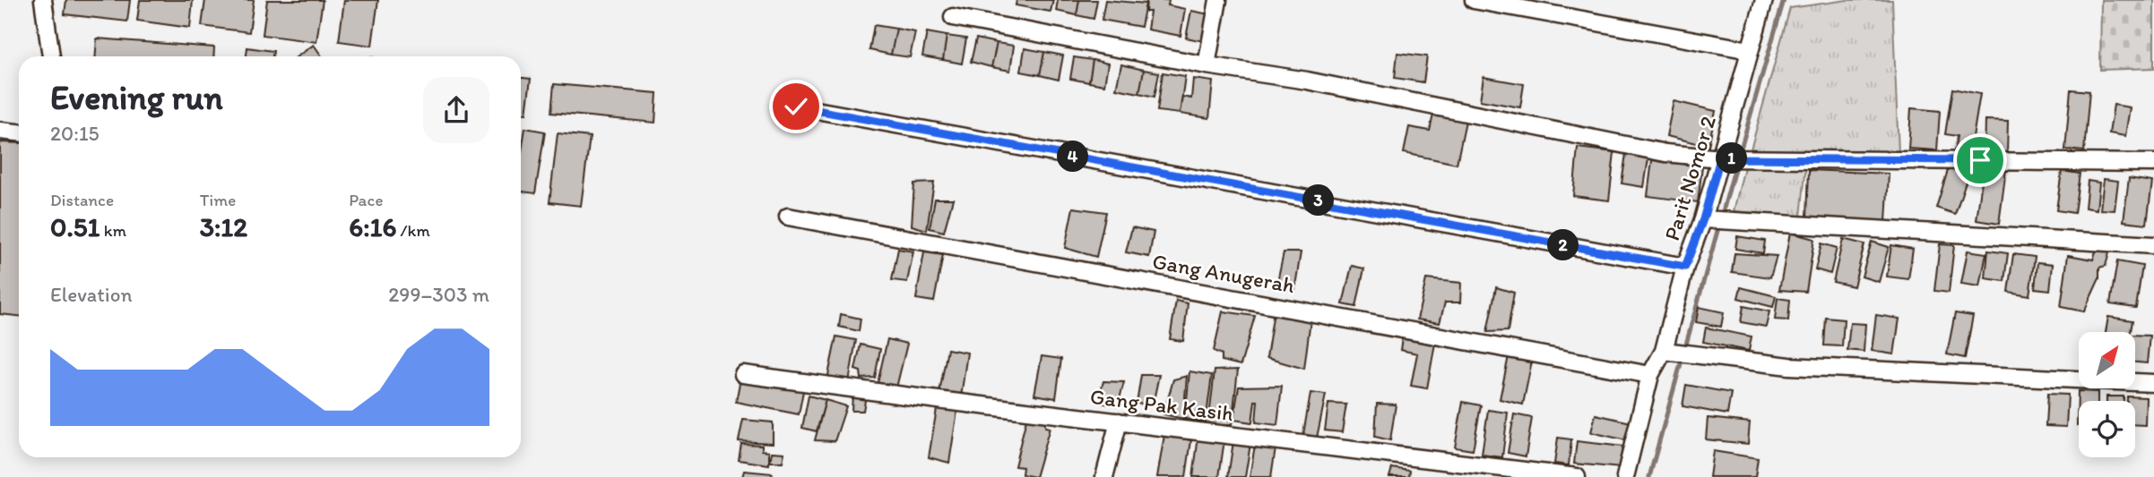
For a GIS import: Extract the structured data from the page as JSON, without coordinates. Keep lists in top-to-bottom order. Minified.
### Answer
{"streets":{"street":["Parit Nomor 2","Gang Anugerah","Gang Pak Kasih"]},"crossings":[["Parit Nomor 2","Gang Anugerah"]],"north":"top right","page":{"heading":["Evening run","20:15"],"pins":["4","1","3","2"],"stats":[["Distance","0.51 km"],["Time","3:12"],["Pace","6:16 /km"]],"chart":["Elevation","299–303 m"]}}
